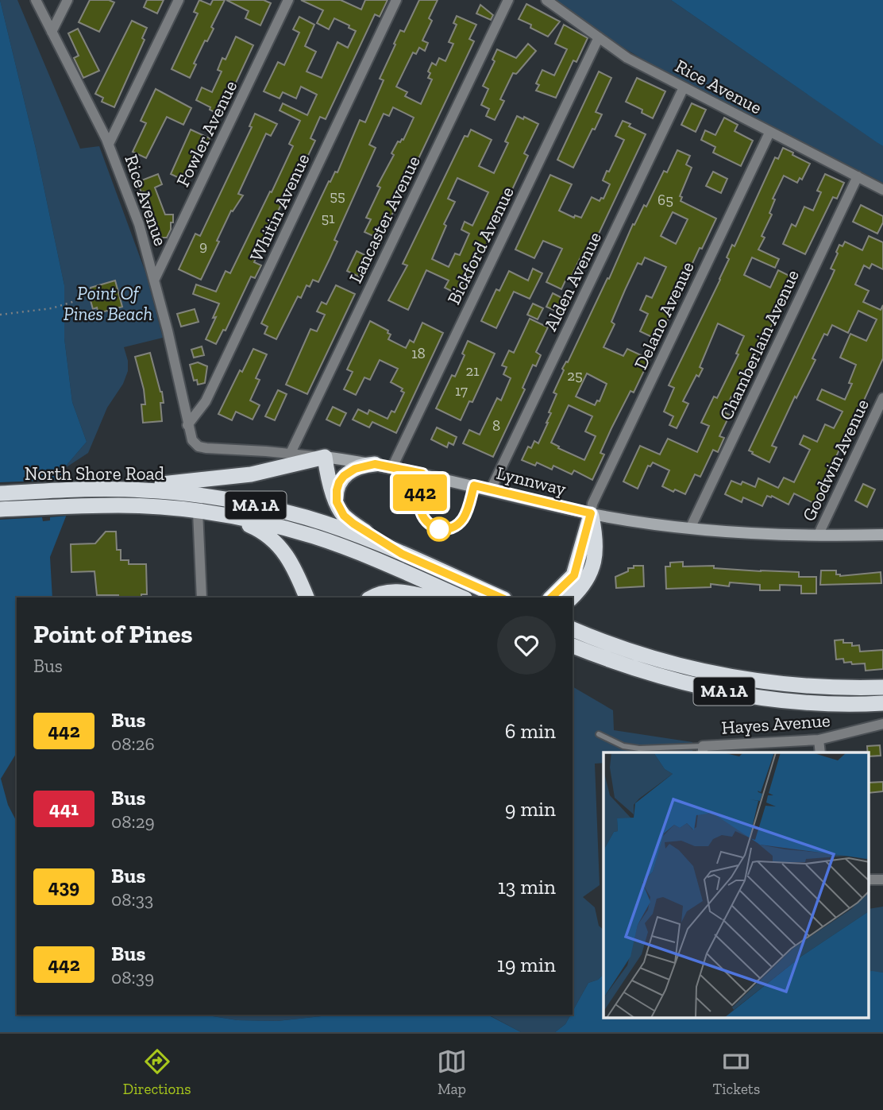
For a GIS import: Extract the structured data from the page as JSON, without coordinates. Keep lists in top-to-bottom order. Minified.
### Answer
{"streets":{"highway":["North Shore Road","MA 1A"],"main road":["Lynnway"],"street":["Rice Avenue","Fowler Avenue","Whitin Avenue","Lancaster Avenue","Bickford Avenue","Alden Avenue","Delano Avenue","Chamberlain Avenue","Goodwin Avenue","Hayes Avenue"]},"crossings":[["Rice Avenue","Fowler Avenue"],["Rice Avenue","Whitin Avenue"],["Rice Avenue","Bickford Avenue"],["Rice Avenue","Alden Avenue"],["Rice Avenue","Delano Avenue"],["Rice Avenue","Chamberlain Avenue"],["Rice Avenue","Lynnway"],["Whitin Avenue","Lynnway"],["Lancaster Avenue","Lynnway"],["Bickford Avenue","Lynnway"],["Alden Avenue","Lynnway"],["Delano Avenue","Lynnway"],["Chamberlain Avenue","Lynnway"],["Goodwin Avenue","Lynnway"]],"parks":["Point Of Pines Beach"],"lines":["bus line 442"],"house_numbers":["55","65","51","9","18","21","25","17","8"],"page":{"on_map":"442","heading":["Point of Pines","Bus"],"list":[{"mark":"442","name":"Bus","note":"08:26","value":"6 min"},{"mark":"441","name":"Bus","note":"08:29","value":"9 min"},{"mark":"439","name":"Bus","note":"08:33","value":"13 min"},{"mark":"442","name":"Bus","note":"08:39","value":"19 min"}],"tabs":["Directions","Map","Tickets"]}}
